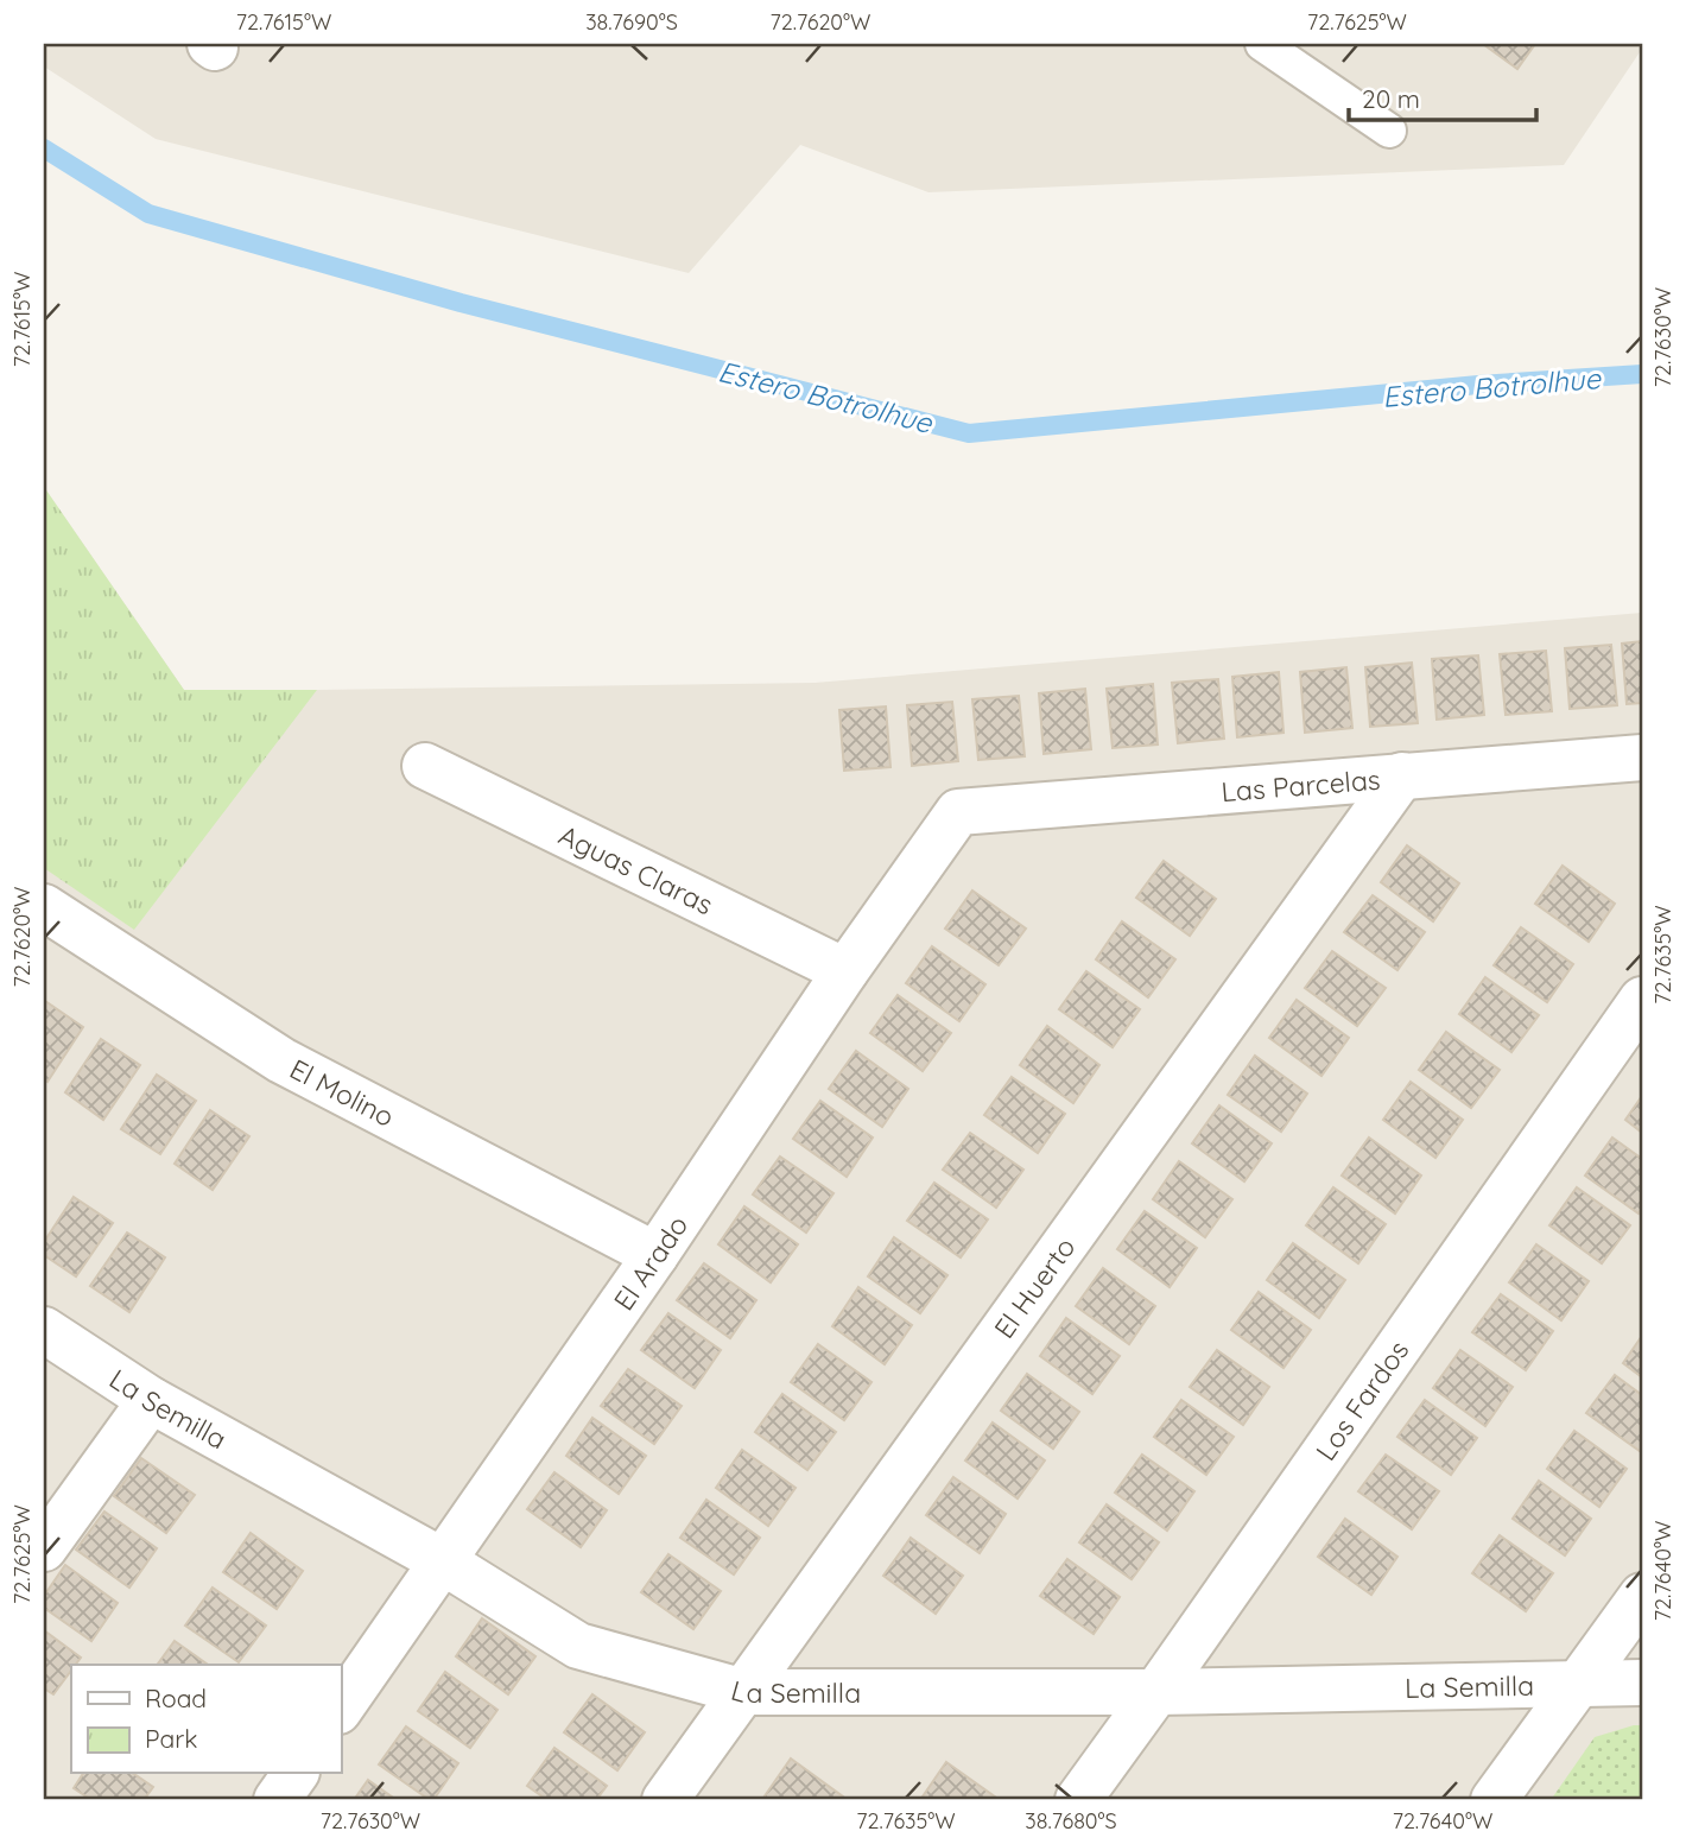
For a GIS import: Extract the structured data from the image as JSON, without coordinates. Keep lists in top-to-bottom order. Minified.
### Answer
{"streets":{"street":["Las Parcelas","Aguas Claras","El Molino","El Arado","El Huerto","Los Fardos","La Semilla"]},"crossings":[["Las Parcelas","El Arado"],["Las Parcelas","El Huerto"],["Aguas Claras","El Arado"],["El Molino","El Arado"],["El Arado","La Semilla"],["El Huerto","La Semilla"],["Los Fardos","La Semilla"]],"water":["Estero Botrolhue"],"legend":["Road","Park"],"scale_bar":"20 m","coordinates":["72.7615°W","38.7690°S","72.7620°W","72.7625°W","72.7630°W","72.7635°W","72.7640°W","38.7680°S"]}
